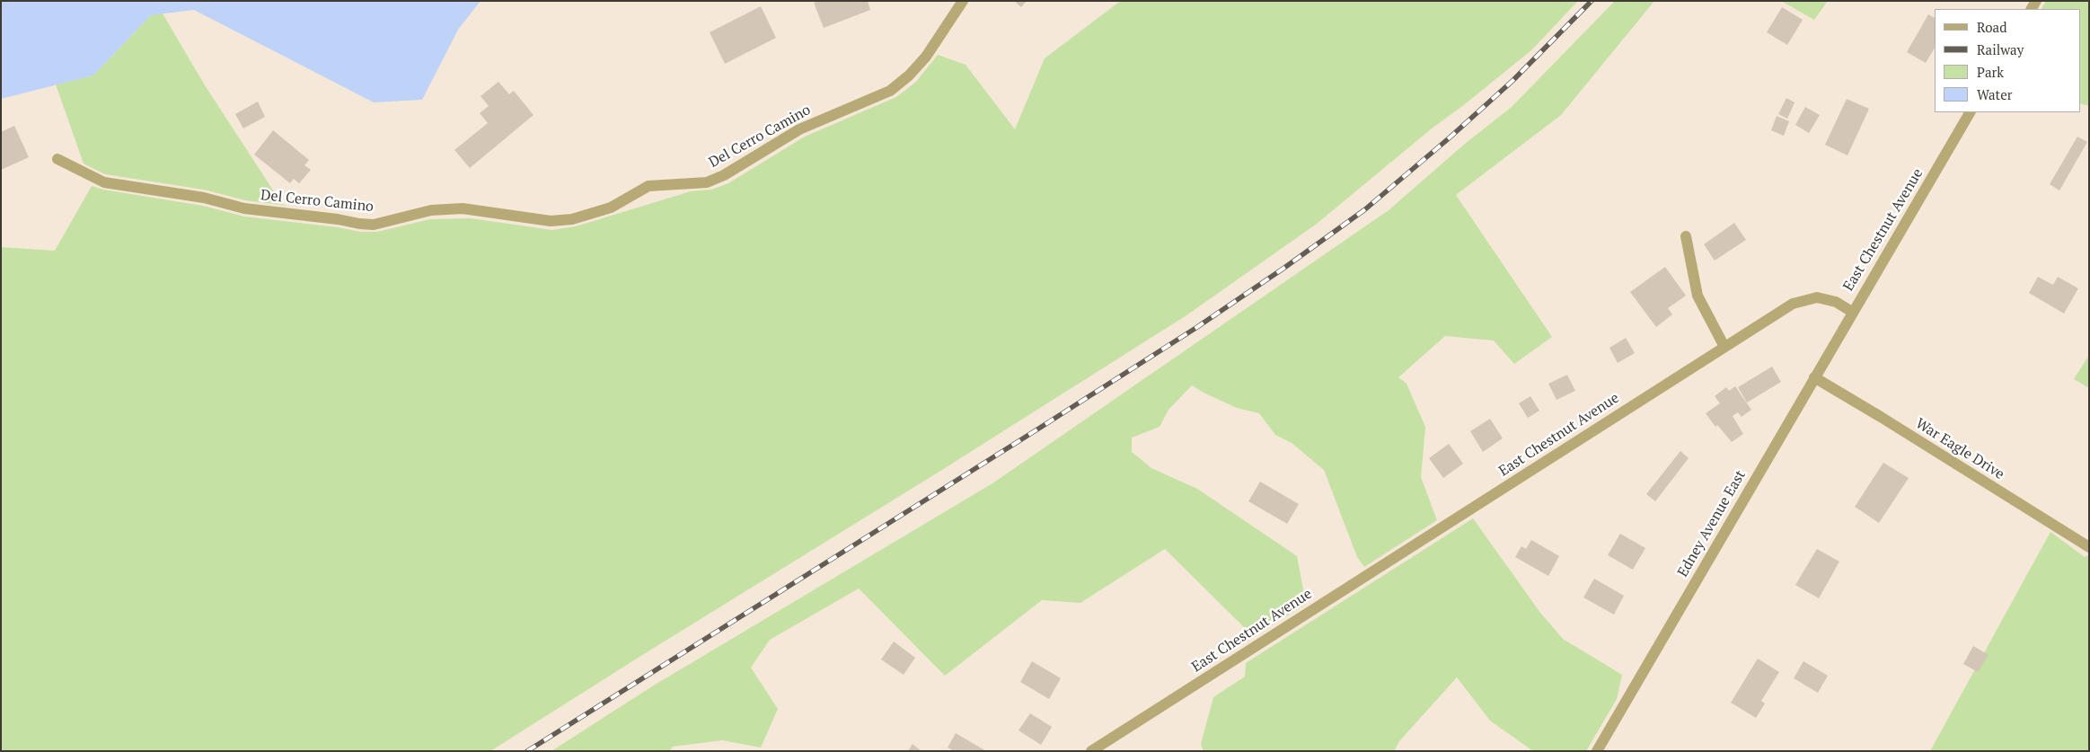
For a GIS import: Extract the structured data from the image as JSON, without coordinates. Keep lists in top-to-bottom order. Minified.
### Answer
{"streets":{"street":["Del Cerro Camino","East Chestnut Avenue","War Eagle Drive","Edney Avenue East"]},"crossings":[["East Chestnut Avenue","Edney Avenue East"],["War Eagle Drive","Edney Avenue East"]],"legend":["Road","Railway","Park","Water"]}
